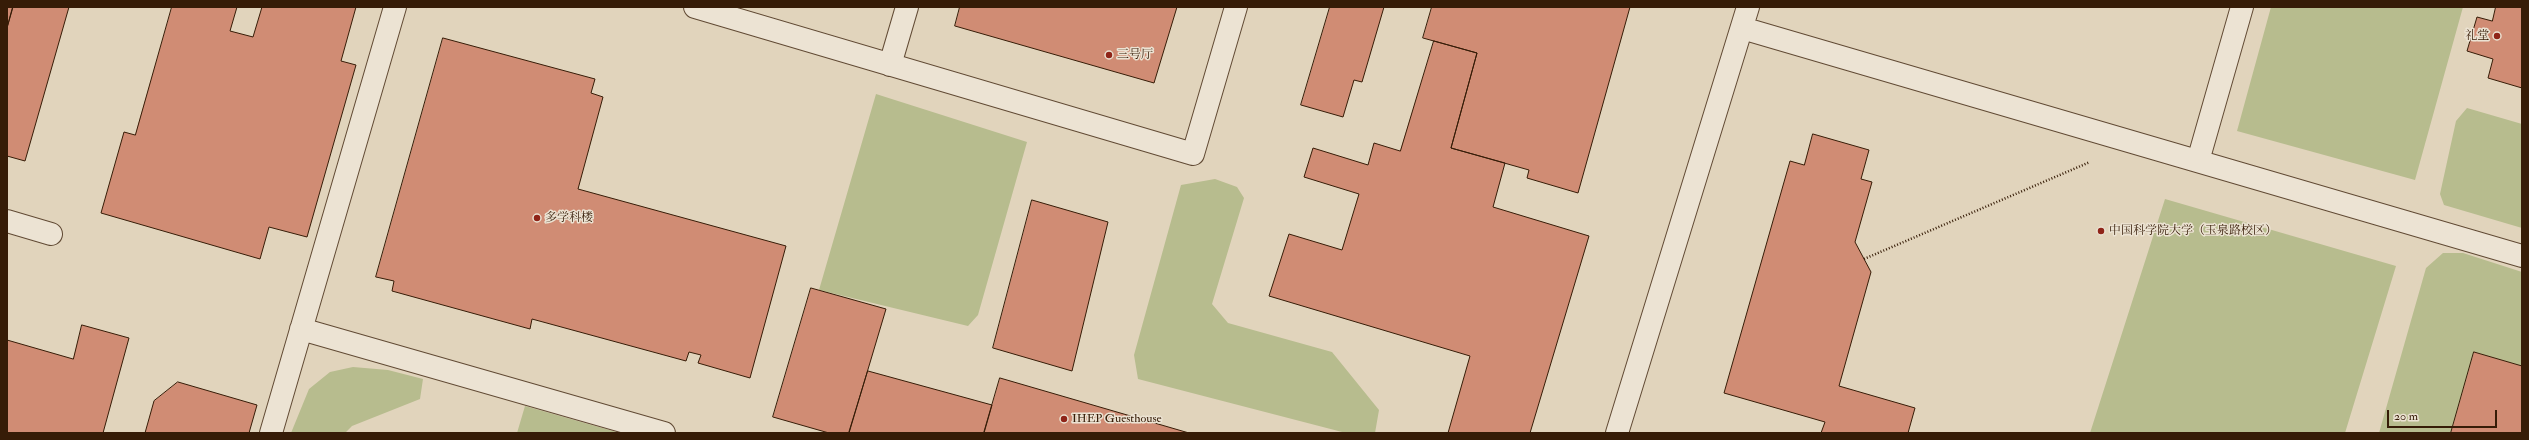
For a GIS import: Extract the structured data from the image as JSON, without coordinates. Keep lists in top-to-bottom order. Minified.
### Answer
{"places":["礼堂","三号厅","多学科楼","中国科学院大学（玉泉路校区）","IHEP Guesthouse"],"scale_bar":"20 m"}
